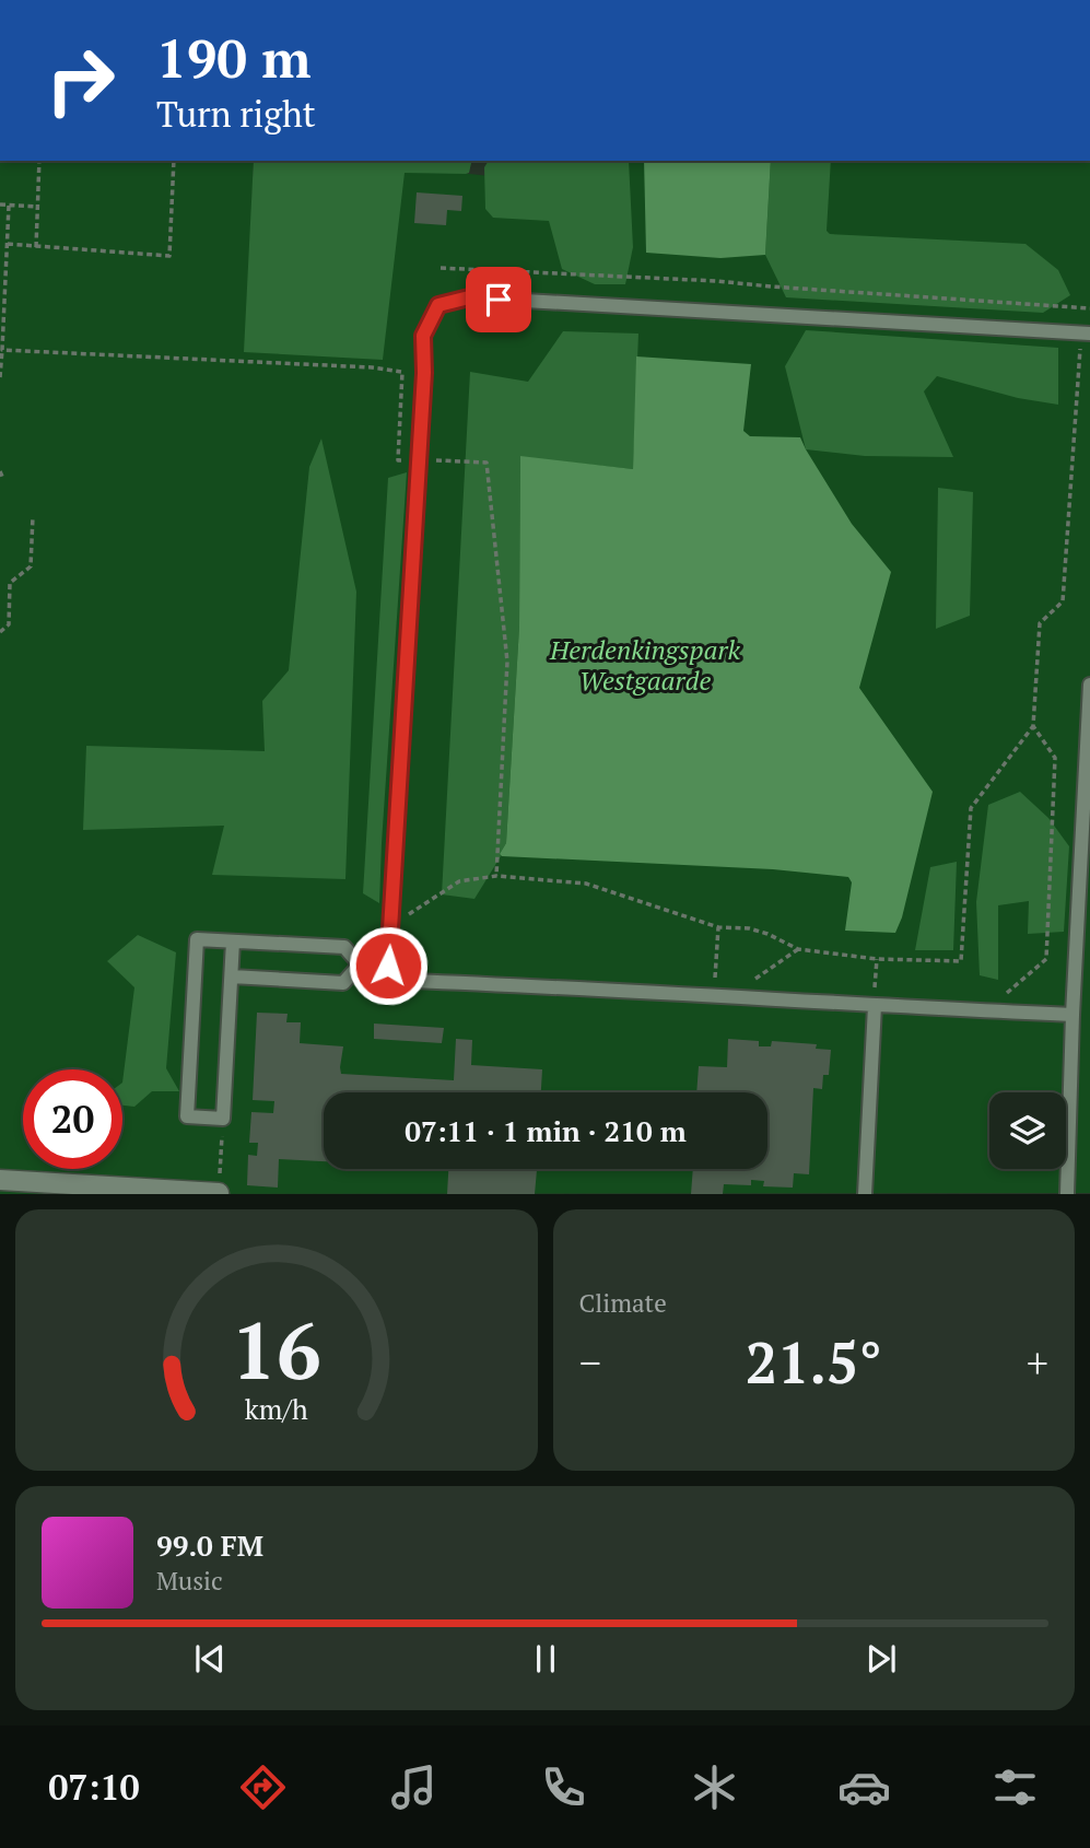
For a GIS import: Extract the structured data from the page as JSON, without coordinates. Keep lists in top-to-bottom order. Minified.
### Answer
{"parks":["Herdenkingspark Westgaarde"],"page":{"turn":["190 m","Turn right"],"limit":"20","trip":"07:11 · 1 min · 210 m","tile":"Climate","heat":["−","21.5°","+"],"song":["99.0 FM","Music"],"tabs":"07:10","gauge":["16","km/h"]}}
